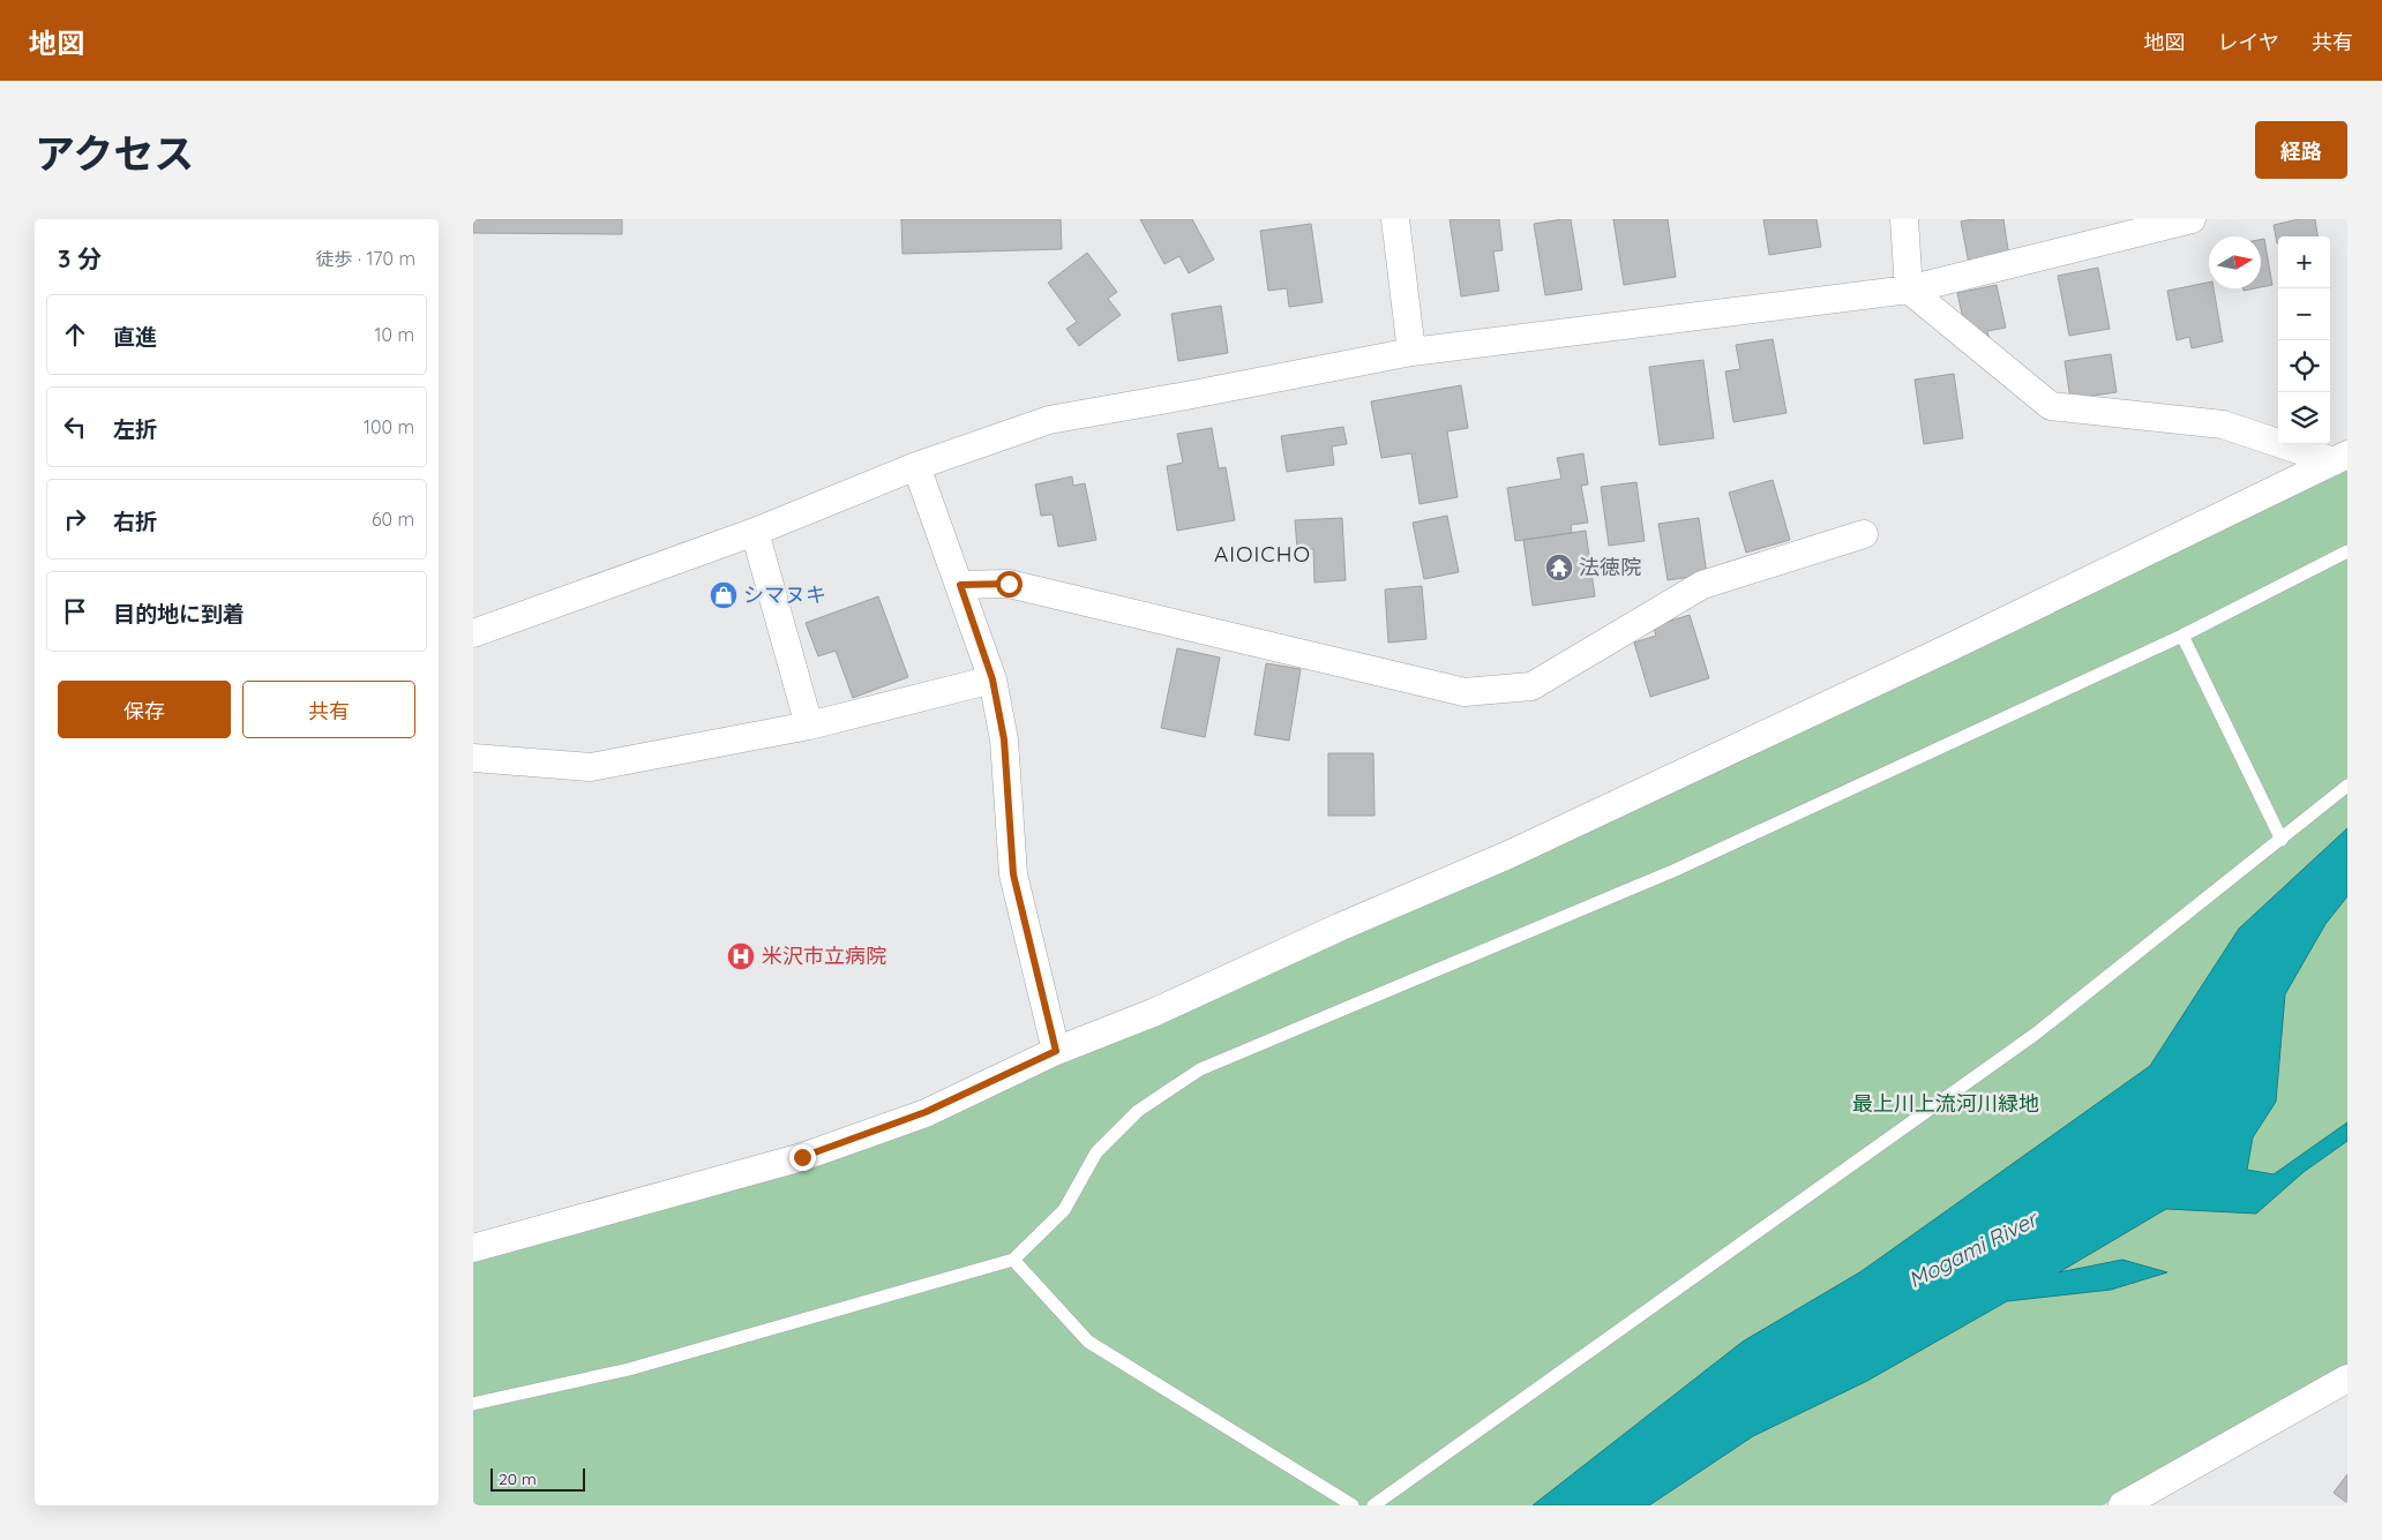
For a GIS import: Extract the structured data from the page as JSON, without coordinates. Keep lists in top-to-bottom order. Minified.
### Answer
{"districts":["AIOICHO"],"water":["Mogami River"],"parks":["最上川上流河川緑地"],"places":{"temple":["法徳院"],"shop":["シマヌキ"],"hospital":["米沢市立病院"]},"scale_bar":"20 m","north":"right","page":{"header":"地図","nav":["地図","レイヤ","共有"],"title":"アクセス","buttons":["経路",["保存","共有"]],"heading":["3 分","徒歩 · 170 m"],"map_buttons":["+","−"],"list":[["直進","10 m"],["左折","100 m"],["右折","60 m"],"目的地に到着"],"scale":"20 m"}}
